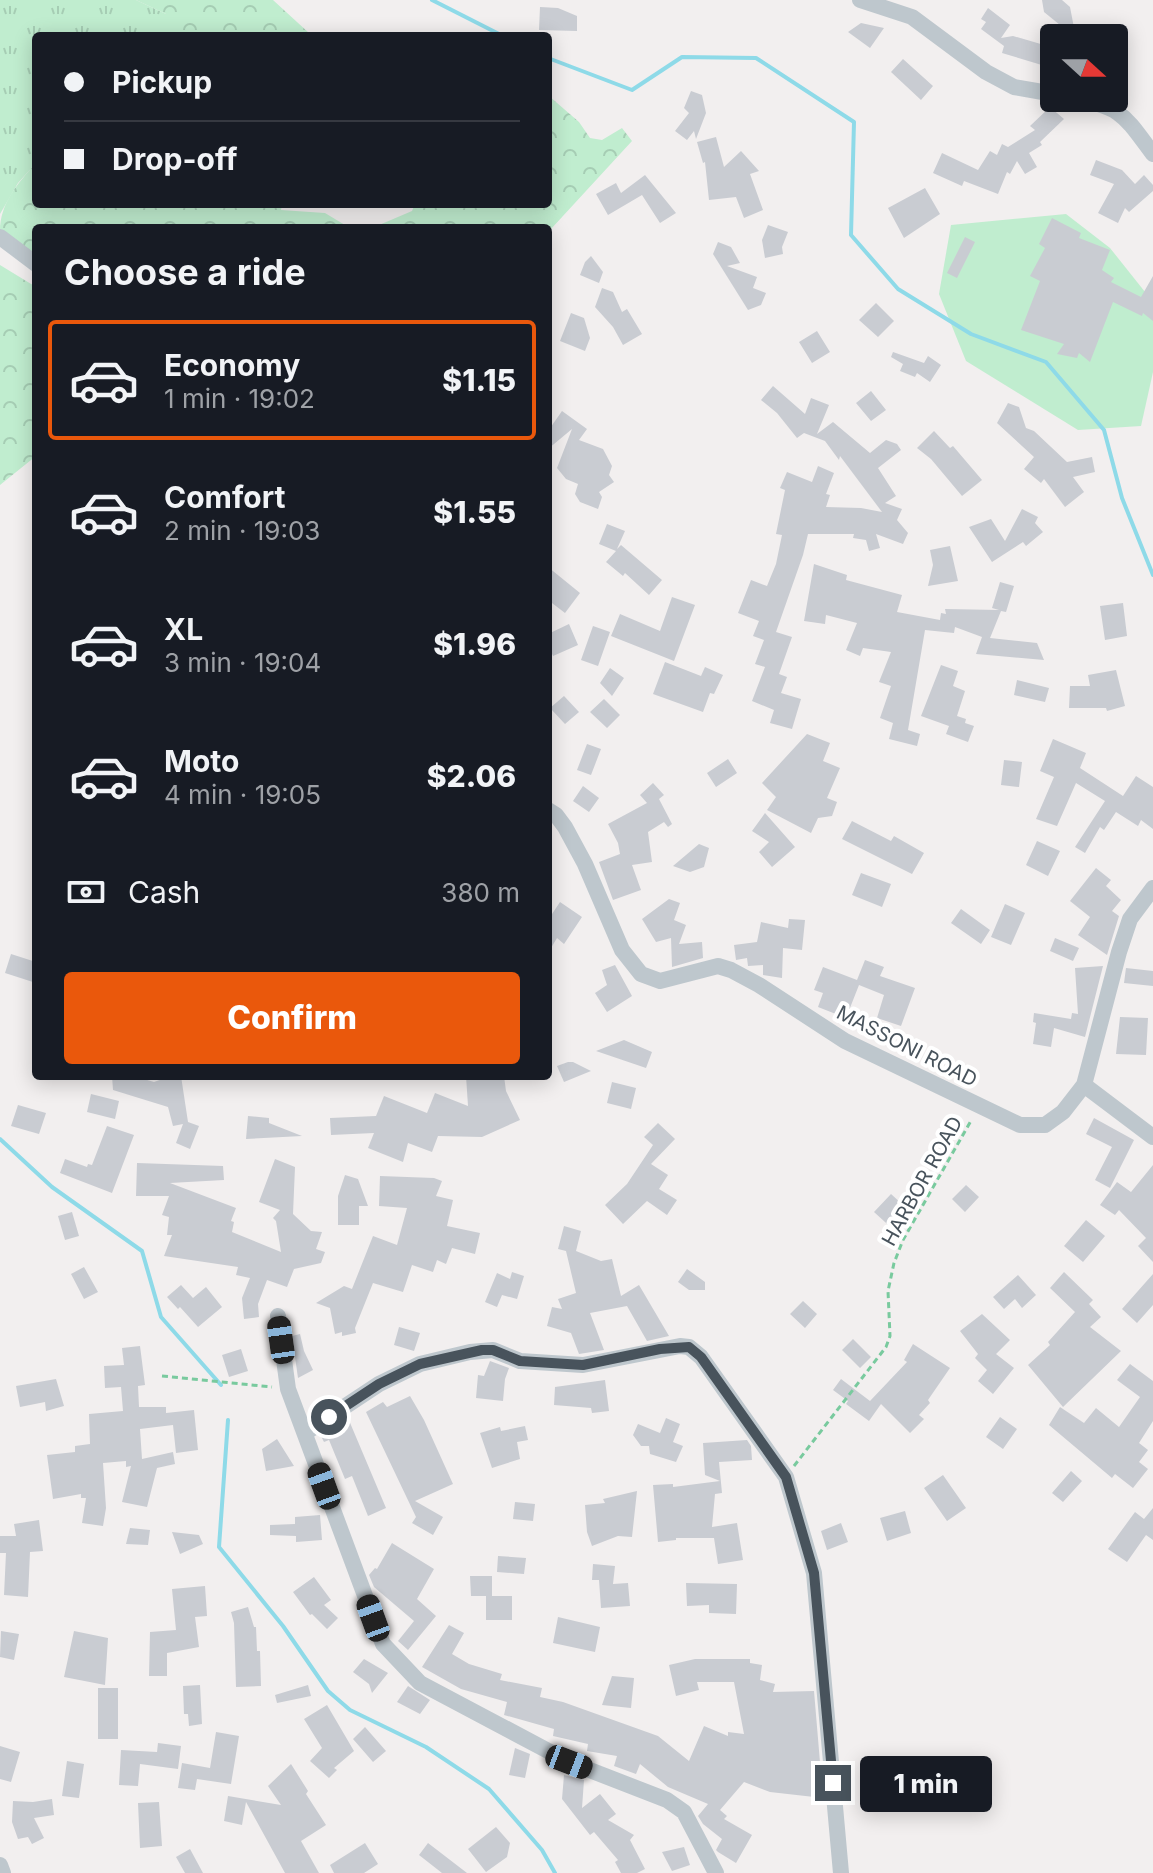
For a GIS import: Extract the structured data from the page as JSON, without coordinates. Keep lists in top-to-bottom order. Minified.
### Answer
{"streets":{"street":["MASSONI ROAD"],"path":["HARBOR ROAD"]},"crossings":[["MASSONI ROAD","HARBOR ROAD"]],"north":"right","page":{"banner":["Pickup","Drop-off"],"heading":"Choose a ride","list":[{"name":"Economy","note":"1 min · 19:02","value":"$1.15"},{"name":"Comfort","note":"2 min · 19:03","value":"$1.55"},{"name":"XL","note":"3 min · 19:04","value":"$1.96"},{"name":"Moto","note":"4 min · 19:05","value":"$2.06"}],"pay":["Cash","380 m"],"buttons":"Confirm","bubble":"1 min"}}
